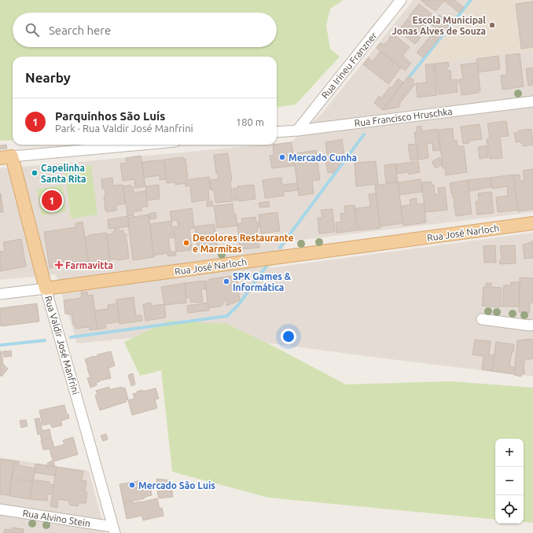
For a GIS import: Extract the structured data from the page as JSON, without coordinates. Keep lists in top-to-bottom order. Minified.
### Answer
{"streets":{"main road":["Rua José Narloch","Rua Valdir José Manfrini"],"street":["Rua Irineu Franzner","Rua Francisco Hruschka","Rua Alvino Stein"]},"crossings":[["Rua Irineu Franzner","Rua Francisco Hruschka"],["Rua José Narloch","Rua Valdir José Manfrini"],["Rua Valdir José Manfrini","Rua Alvino Stein"]],"places":{"other":["Escola Municipal Jonas Alves de Souza","Mercado Cunha","Capelinha Santa Rita","Decolores Restaurante e Marmitas","SPK Games & Informática","Mercado São Luis"],"health":["Farmavitta"]},"page":{"search":"Search here","heading":"Nearby","list":[{"mark":"1","name":"Parquinhos São Luís","note":"Park · Rua Valdir José Manfrini","value":"180 m"}],"pins":"1","map_buttons":["+","−"]}}
